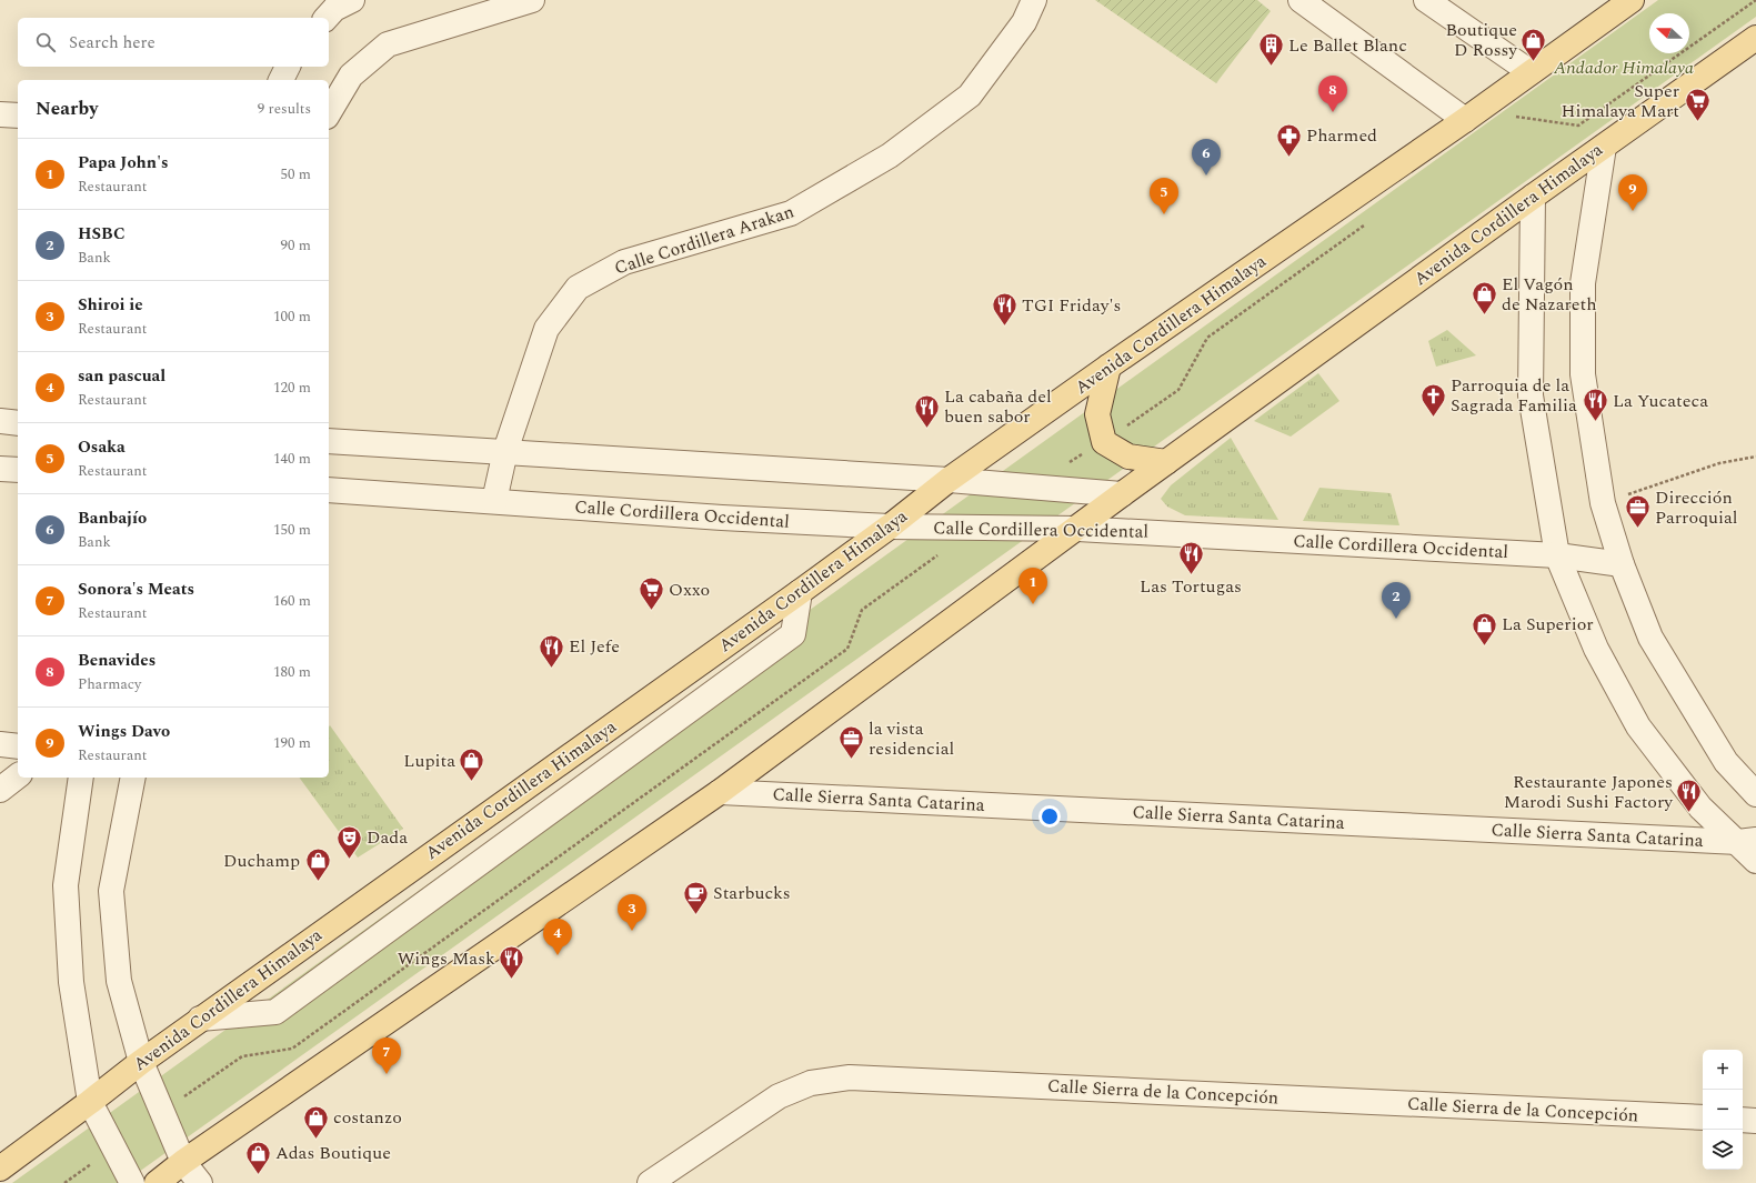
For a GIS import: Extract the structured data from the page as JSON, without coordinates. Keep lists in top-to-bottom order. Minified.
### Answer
{"streets":{"main road":["Avenida Cordillera Himalaya"],"street":["Calle Cordillera Arakan","Calle Cordillera Occidental","Calle Sierra Santa Catarina","Calle Sierra de la Concepción"]},"crossings":[["Avenida Cordillera Himalaya","Calle Cordillera Occidental"],["Avenida Cordillera Himalaya","Calle Sierra Santa Catarina"],["Calle Cordillera Arakan","Calle Cordillera Occidental"]],"parks":["Andador Himalaya"],"places":{"shop":["Boutique D Rossy","El Vagón de Nazareth","La Superior","Lupita","Duchamp","costanzo","Adas Boutique"],"building":["Le Ballet Blanc"],"supermarket":["Super Himalaya Mart","Oxxo"],"pharmacy":["Pharmed"],"restaurant":["TGI Friday's","La Yucateca","La cabaña del buen sabor","Las Tortugas","El Jefe","Restaurante Japones Marodi Sushi Factory","Wings Mask"],"church":["Parroquia de la Sagrada Familia"],"office":["Dirección Parroquial","la vista residencial"],"theatre":["Dada"],"cafe":["Starbucks"]},"north":"left","page":{"search":"Search here","pins":["8","6","9","5","1","2","3","4","7"],"heading":["Nearby","9 results"],"list":[{"mark":"1","name":"Papa John's","note":"Restaurant","value":"50 m"},{"mark":"2","name":"HSBC","note":"Bank","value":"90 m"},{"mark":"3","name":"Shiroi ie","note":"Restaurant","value":"100 m"},{"mark":"4","name":"san pascual","note":"Restaurant","value":"120 m"},{"mark":"5","name":"Osaka","note":"Restaurant","value":"140 m"},{"mark":"6","name":"Banbajío","note":"Bank","value":"150 m"},{"mark":"7","name":"Sonora's Meats","note":"Restaurant","value":"160 m"},{"mark":"8","name":"Benavides","note":"Pharmacy","value":"180 m"},{"mark":"9","name":"Wings Davo","note":"Restaurant","value":"190 m"}],"map_buttons":["+","−"]}}
